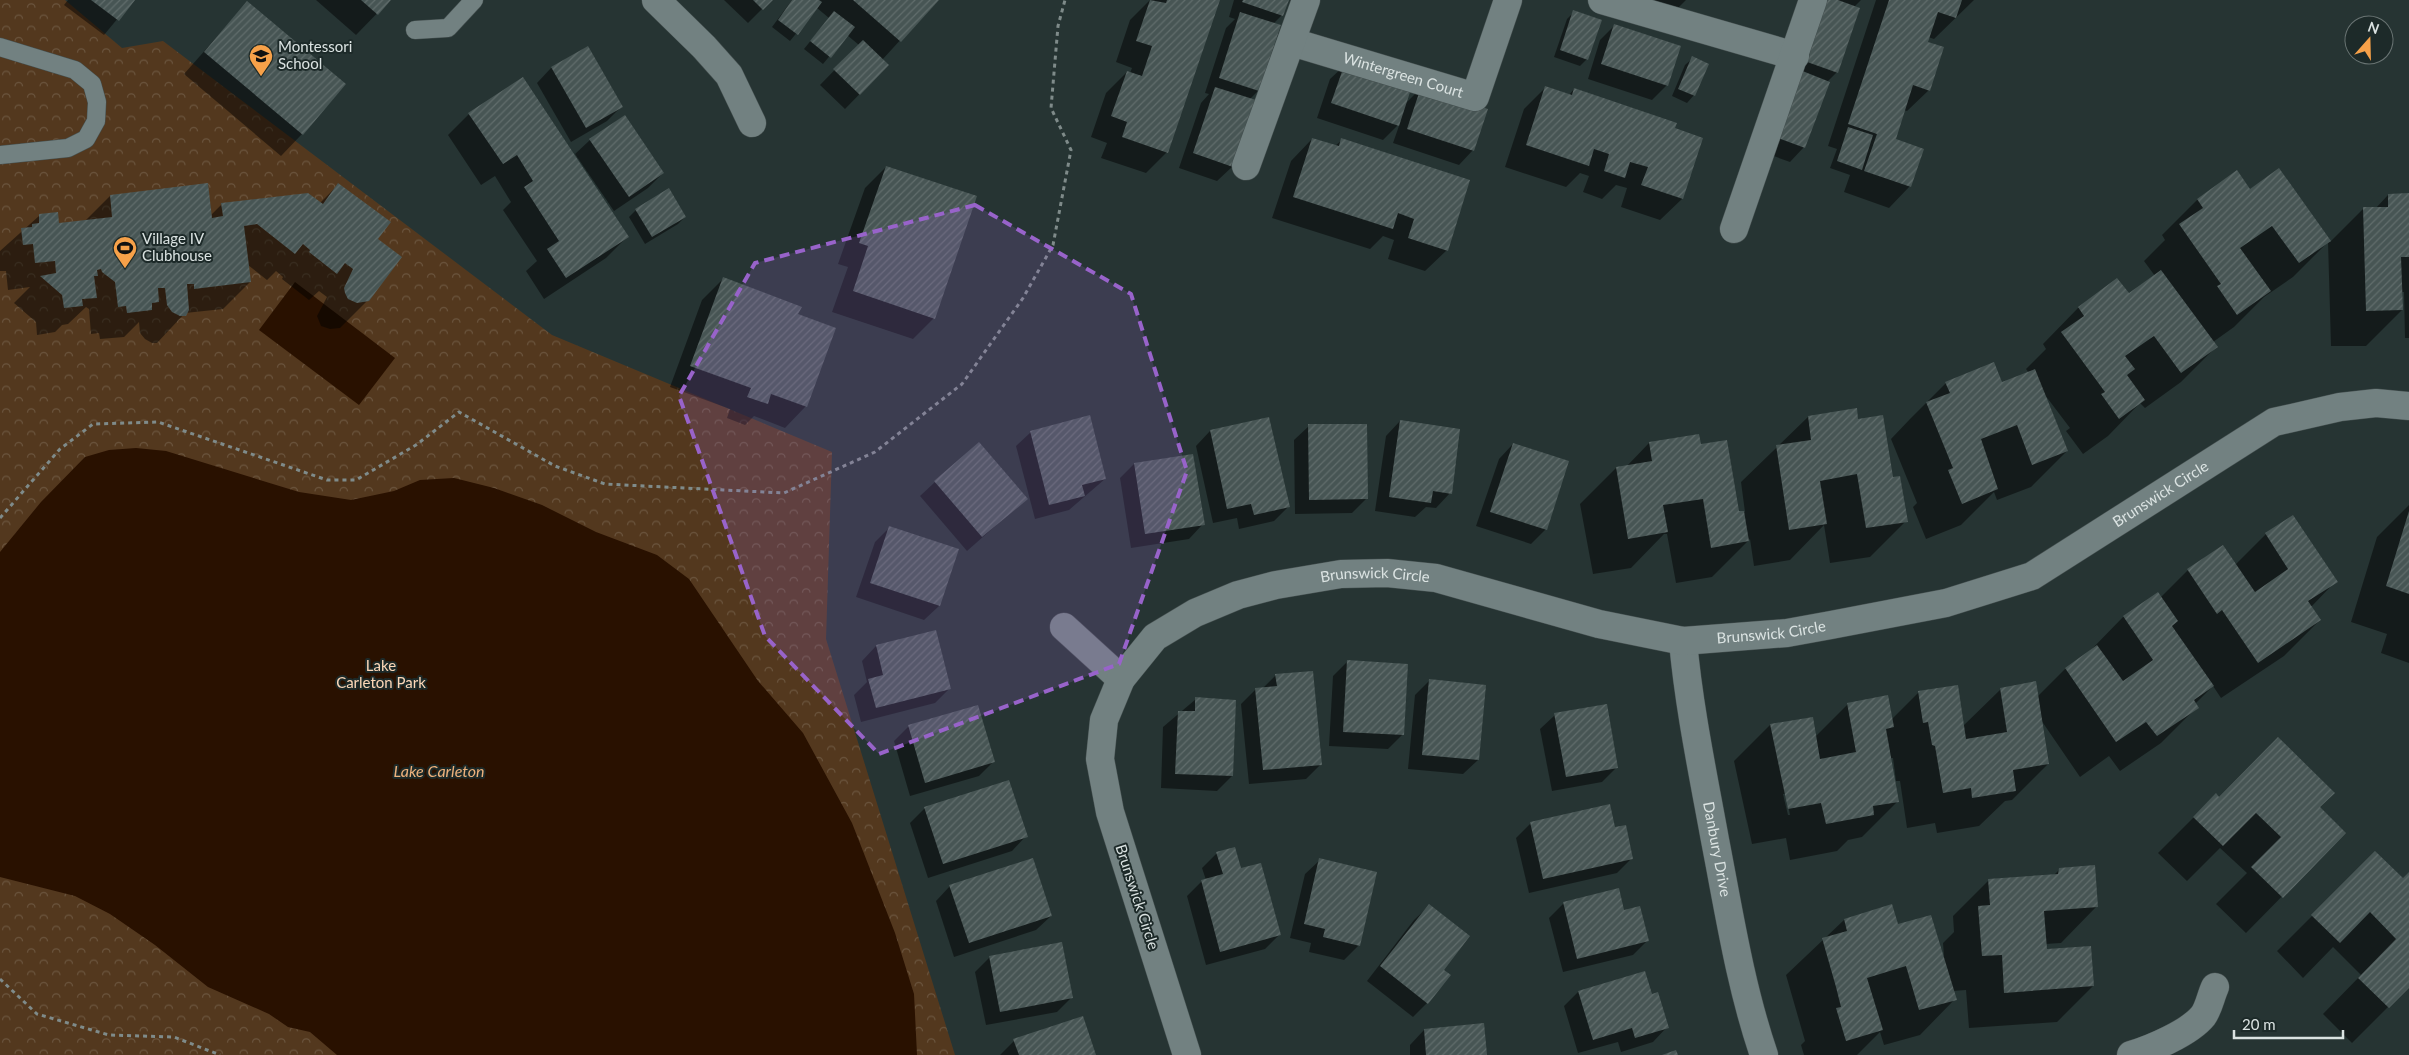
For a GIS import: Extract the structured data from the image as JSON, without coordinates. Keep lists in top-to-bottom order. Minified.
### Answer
{"streets":{"street":["Wintergreen Court","Brunswick Circle","Danbury Drive"]},"crossings":[["Brunswick Circle","Danbury Drive"]],"water":["Lake Carleton"],"parks":["Lake Carleton Park"],"places":{"school or university":["Montessori School"],"sports":["Village IV Clubhouse"]},"scale_bar":"20 m","north":"top"}
